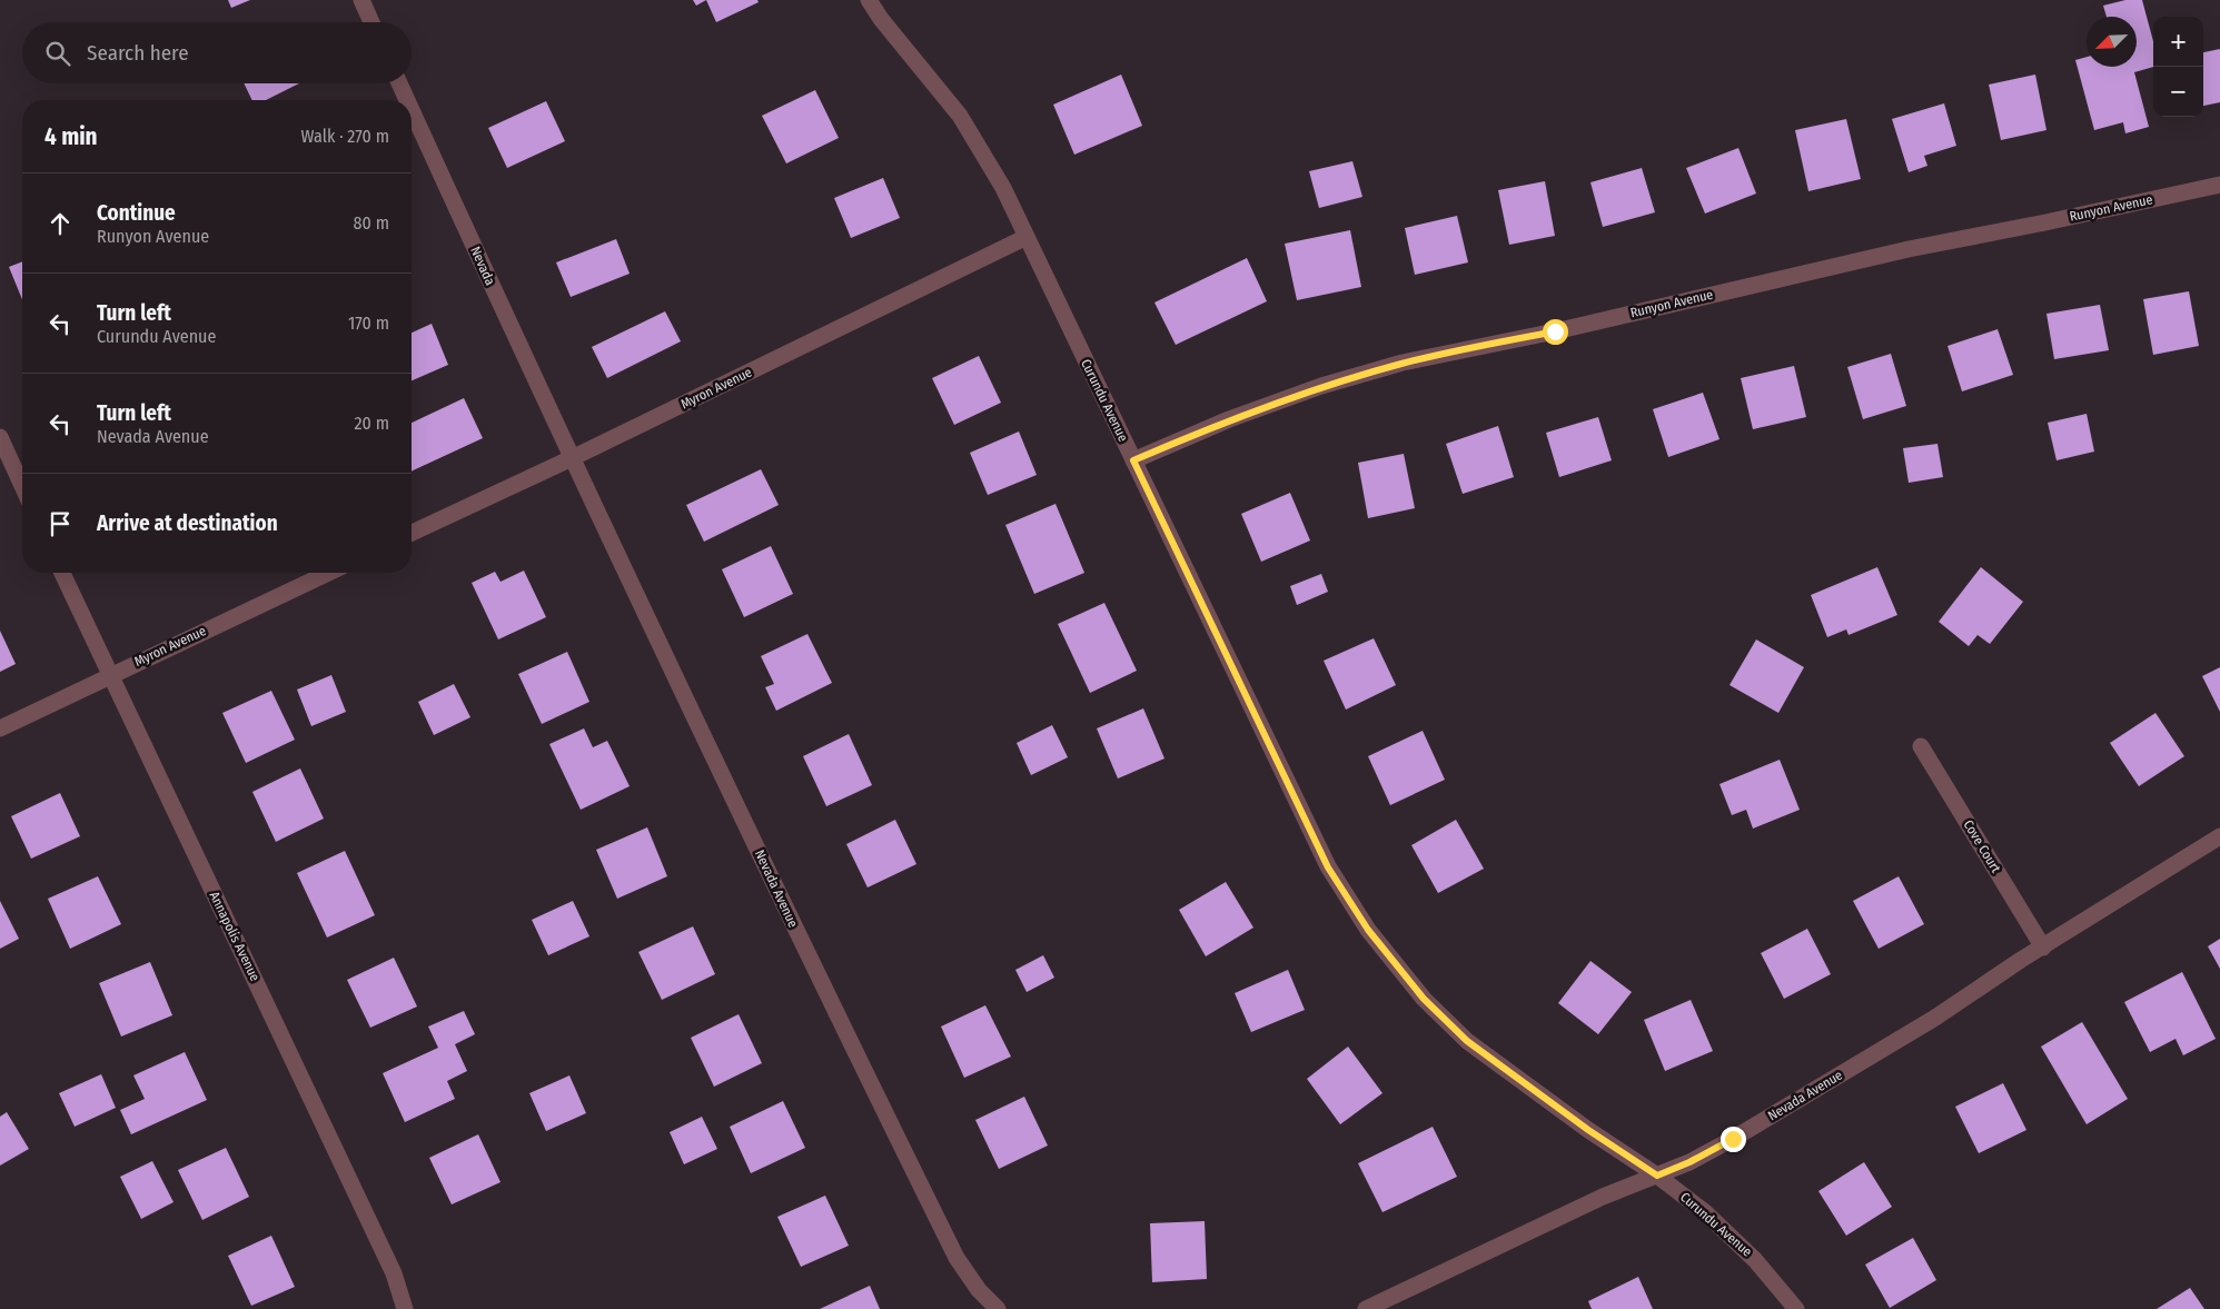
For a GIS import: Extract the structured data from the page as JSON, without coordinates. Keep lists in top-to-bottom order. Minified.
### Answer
{"streets":{"street":["Runyon Avenue","Nevada","Myron Avenue","Curundu Avenue","Cove Court","Nevada Avenue","Annapolis Avenue"]},"crossings":[["Runyon Avenue","Curundu Avenue"],["Nevada","Myron Avenue"],["Nevada","Nevada Avenue"],["Myron Avenue","Curundu Avenue"],["Myron Avenue","Nevada Avenue"],["Myron Avenue","Annapolis Avenue"],["Curundu Avenue","Nevada Avenue"],["Cove Court","Nevada Avenue"]],"north":"bottom left","page":{"map_buttons":["+","−"],"search":"Search here","heading":["4 min","Walk · 270 m"],"list":[["Continue","Runyon Avenue","80 m"],["Turn left","Curundu Avenue","170 m"],["Turn left","Nevada Avenue","20 m"],"Arrive at destination"]}}
